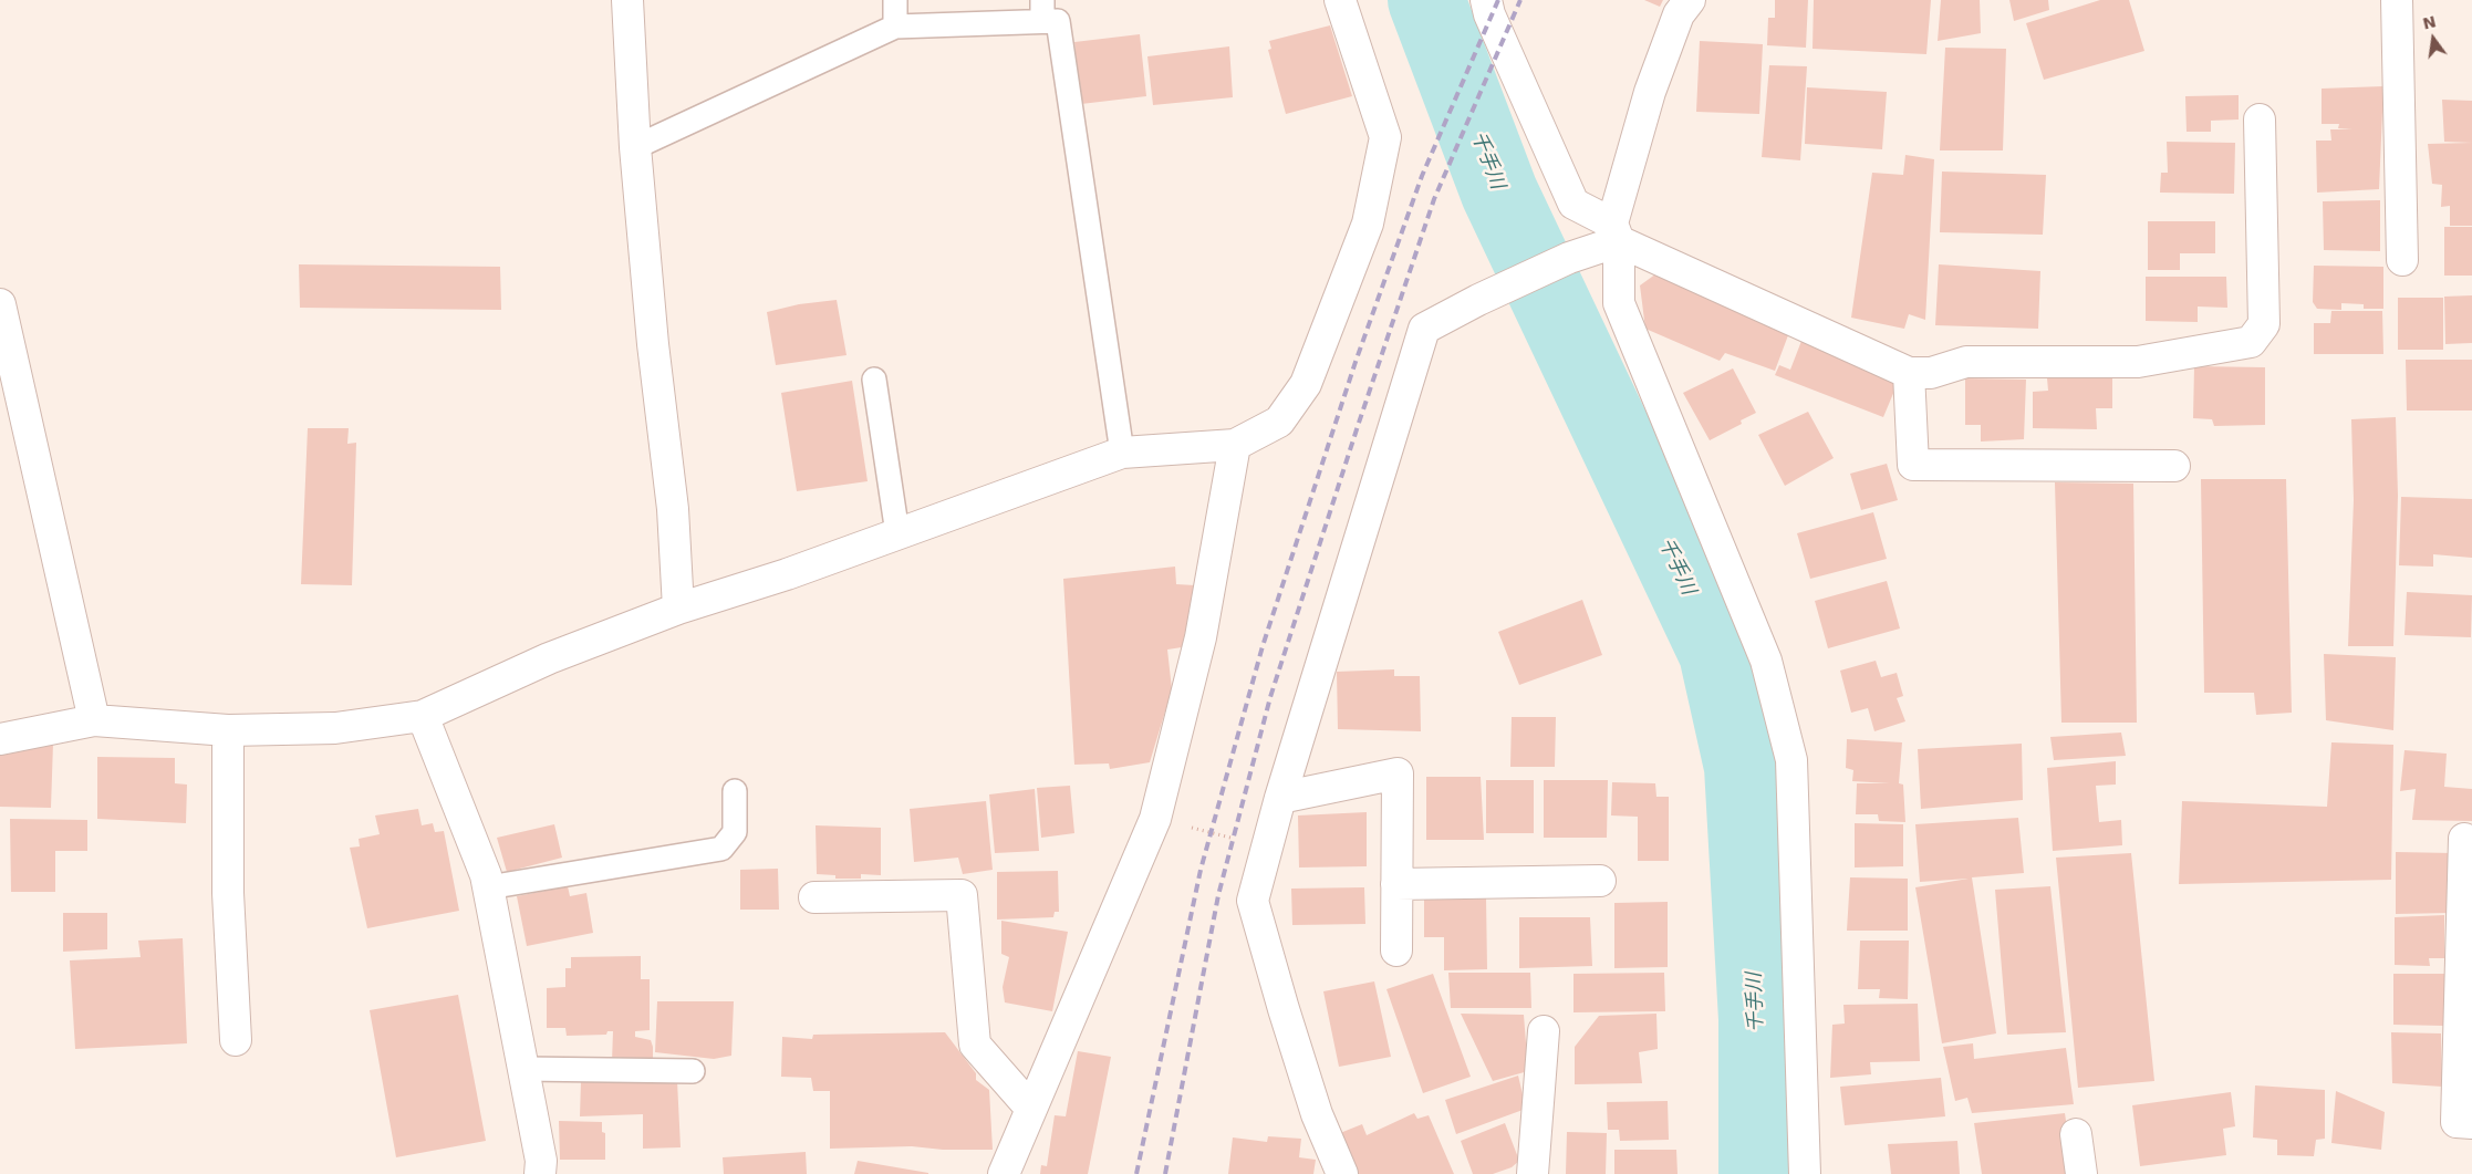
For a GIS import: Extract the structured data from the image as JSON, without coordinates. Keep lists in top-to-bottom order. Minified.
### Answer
{"water":["千手川"],"north":"top"}
